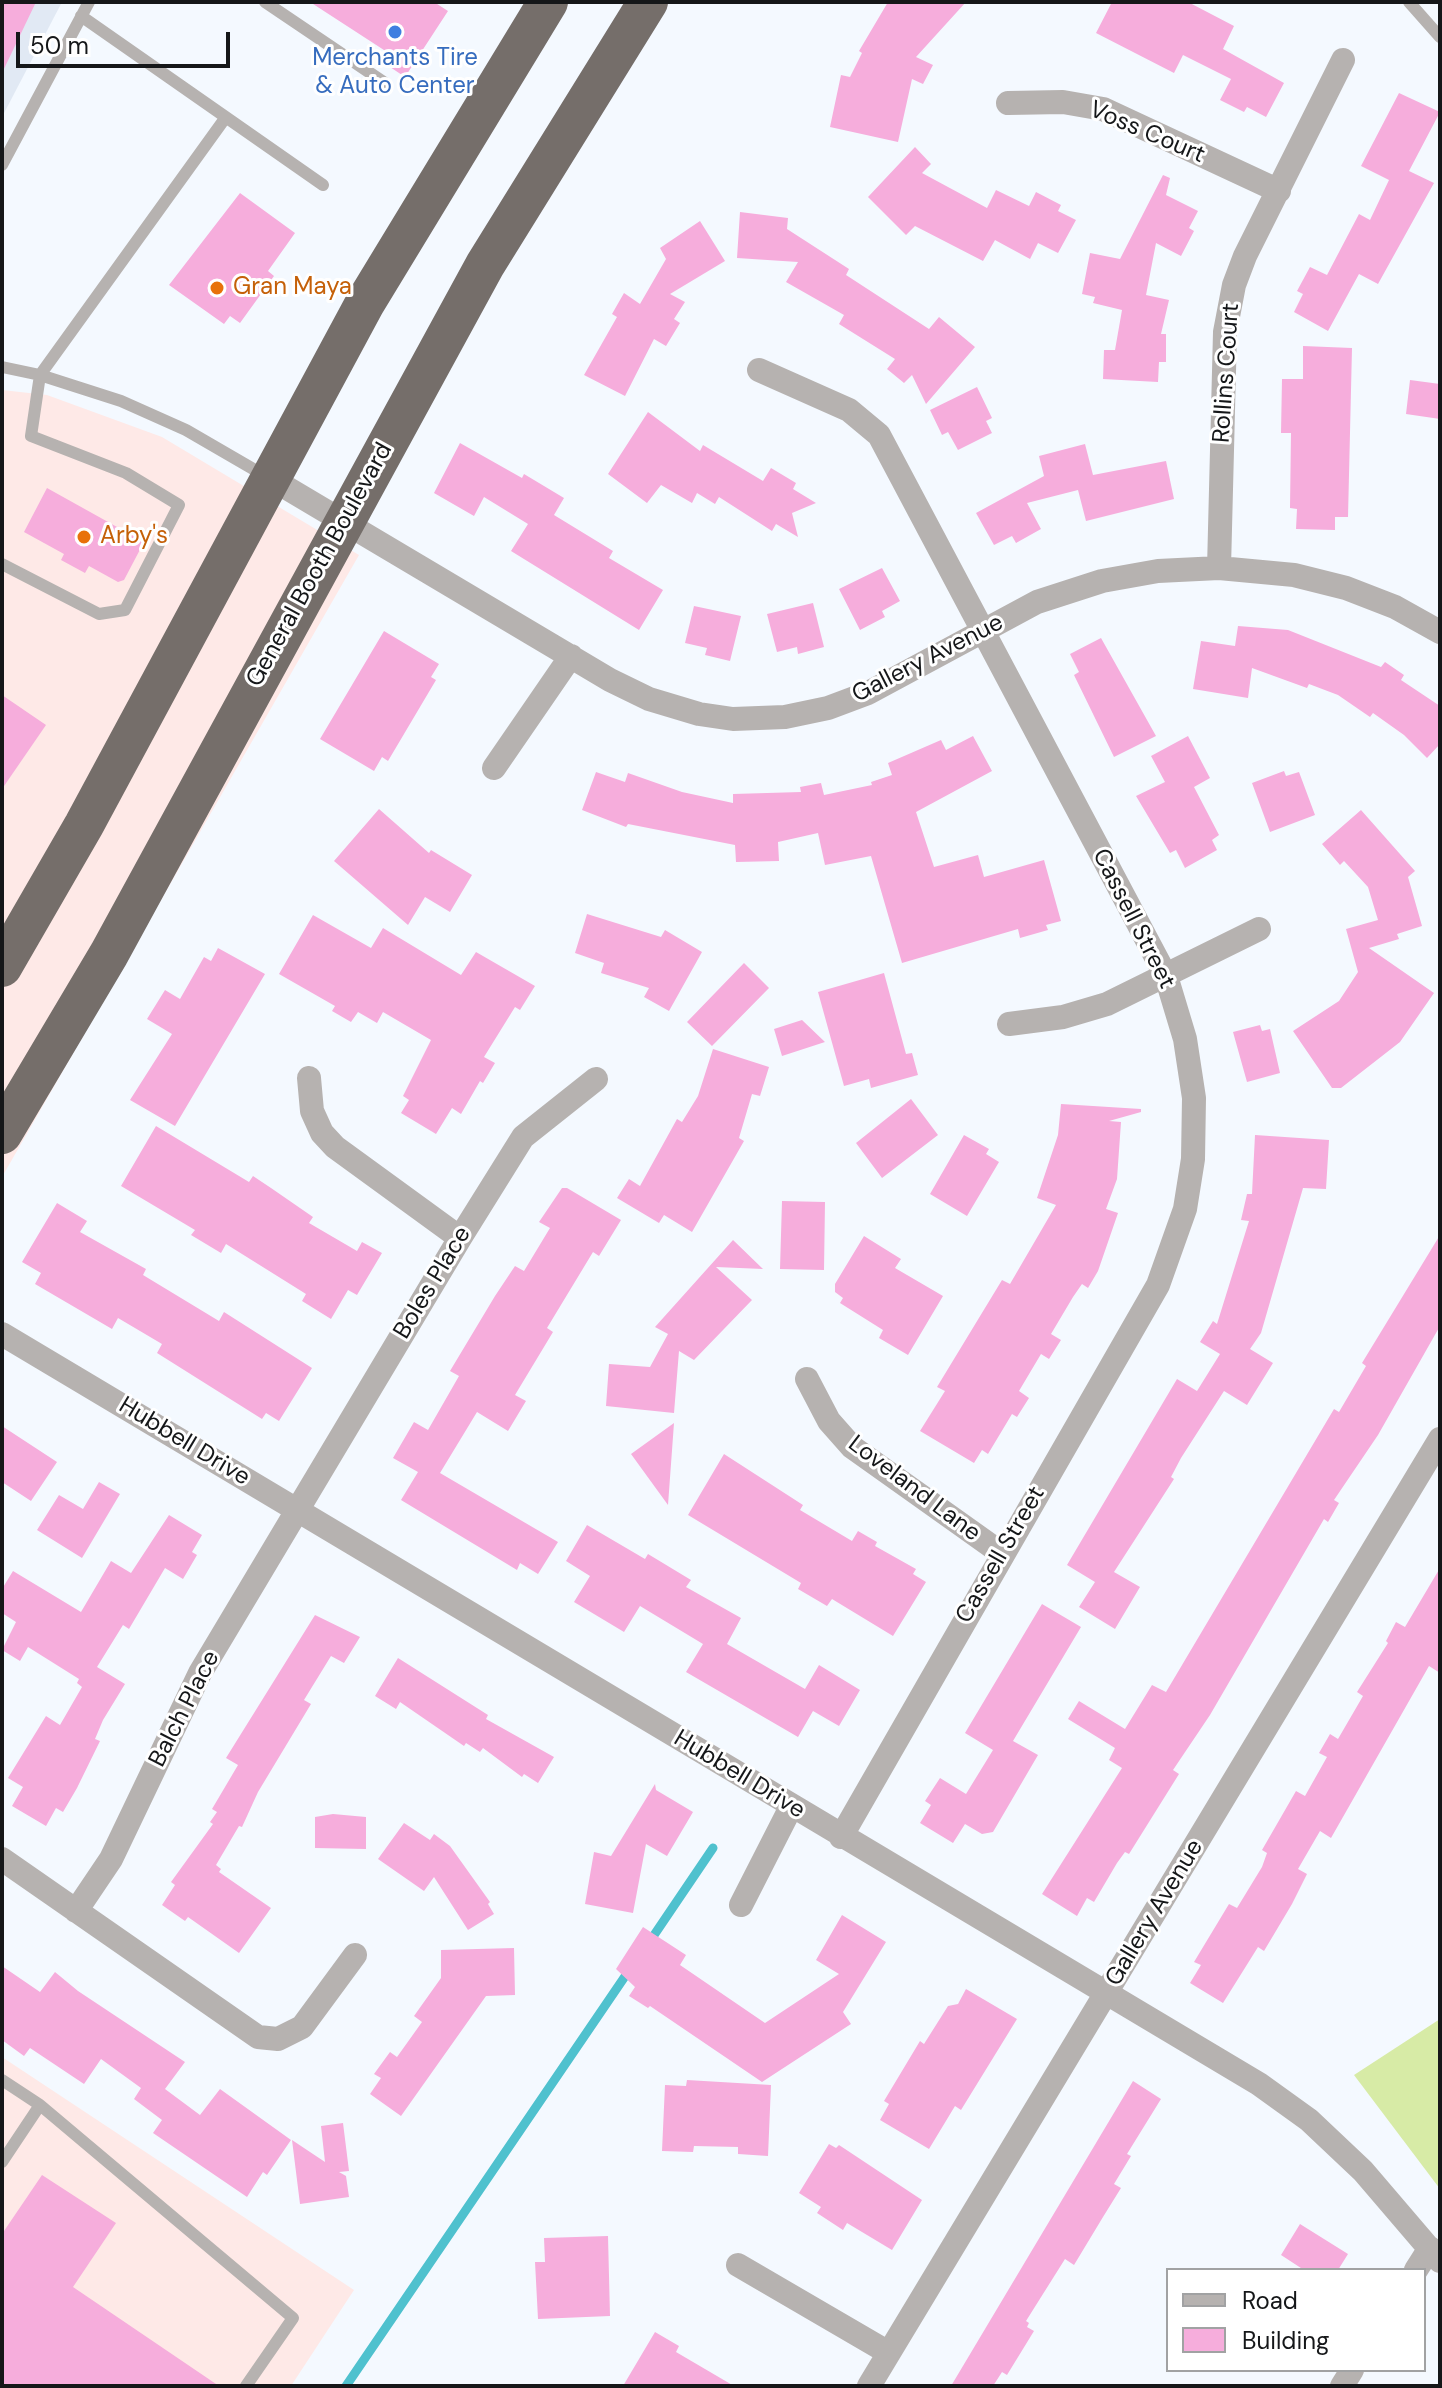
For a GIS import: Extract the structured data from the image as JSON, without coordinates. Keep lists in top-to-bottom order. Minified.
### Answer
{"streets":{"highway":["General Booth Boulevard"],"street":["Voss Court","Rollins Court","Gallery Avenue","Cassell Street","Boles Place","Hubbell Drive","Loveland Lane","Balch Place"]},"crossings":[["Voss Court","Rollins Court"],["Rollins Court","Gallery Avenue"],["General Booth Boulevard","Gallery Avenue"],["Gallery Avenue","Cassell Street"],["Gallery Avenue","Hubbell Drive"],["Cassell Street","Hubbell Drive"],["Cassell Street","Loveland Lane"],["Boles Place","Hubbell Drive"],["Boles Place","Balch Place"],["Hubbell Drive","Balch Place"]],"places":["Merchants Tire & Auto Center","Gran Maya","Arby's"],"legend":["Road","Building"],"scale_bar":"50 m"}
